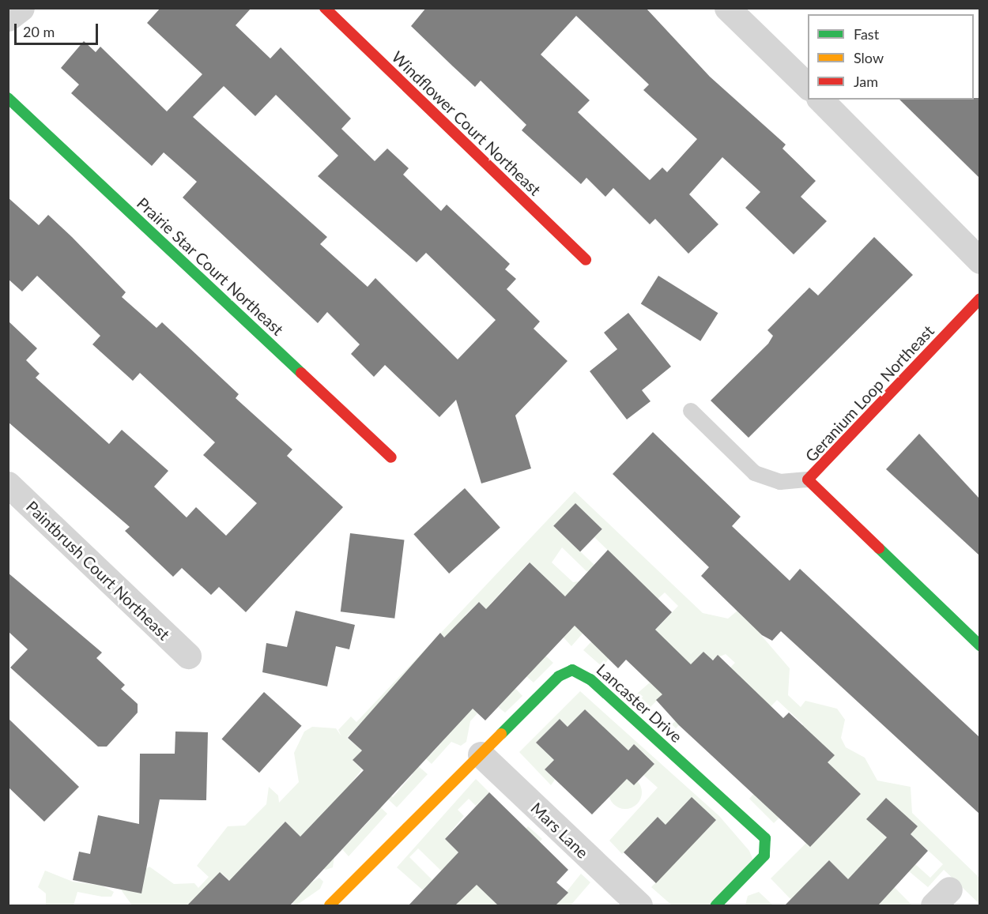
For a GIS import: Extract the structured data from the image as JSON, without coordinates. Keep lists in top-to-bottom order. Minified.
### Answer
{"streets":{"street":["Windflower Court Northeast","Prairie Star Court Northeast","Geranium Loop Northeast","Paintbrush Court Northeast","Lancaster Drive","Mars Lane"]},"crossings":[["Lancaster Drive","Mars Lane"]],"legend":["Fast","Slow","Jam"],"scale_bar":"20 m"}
